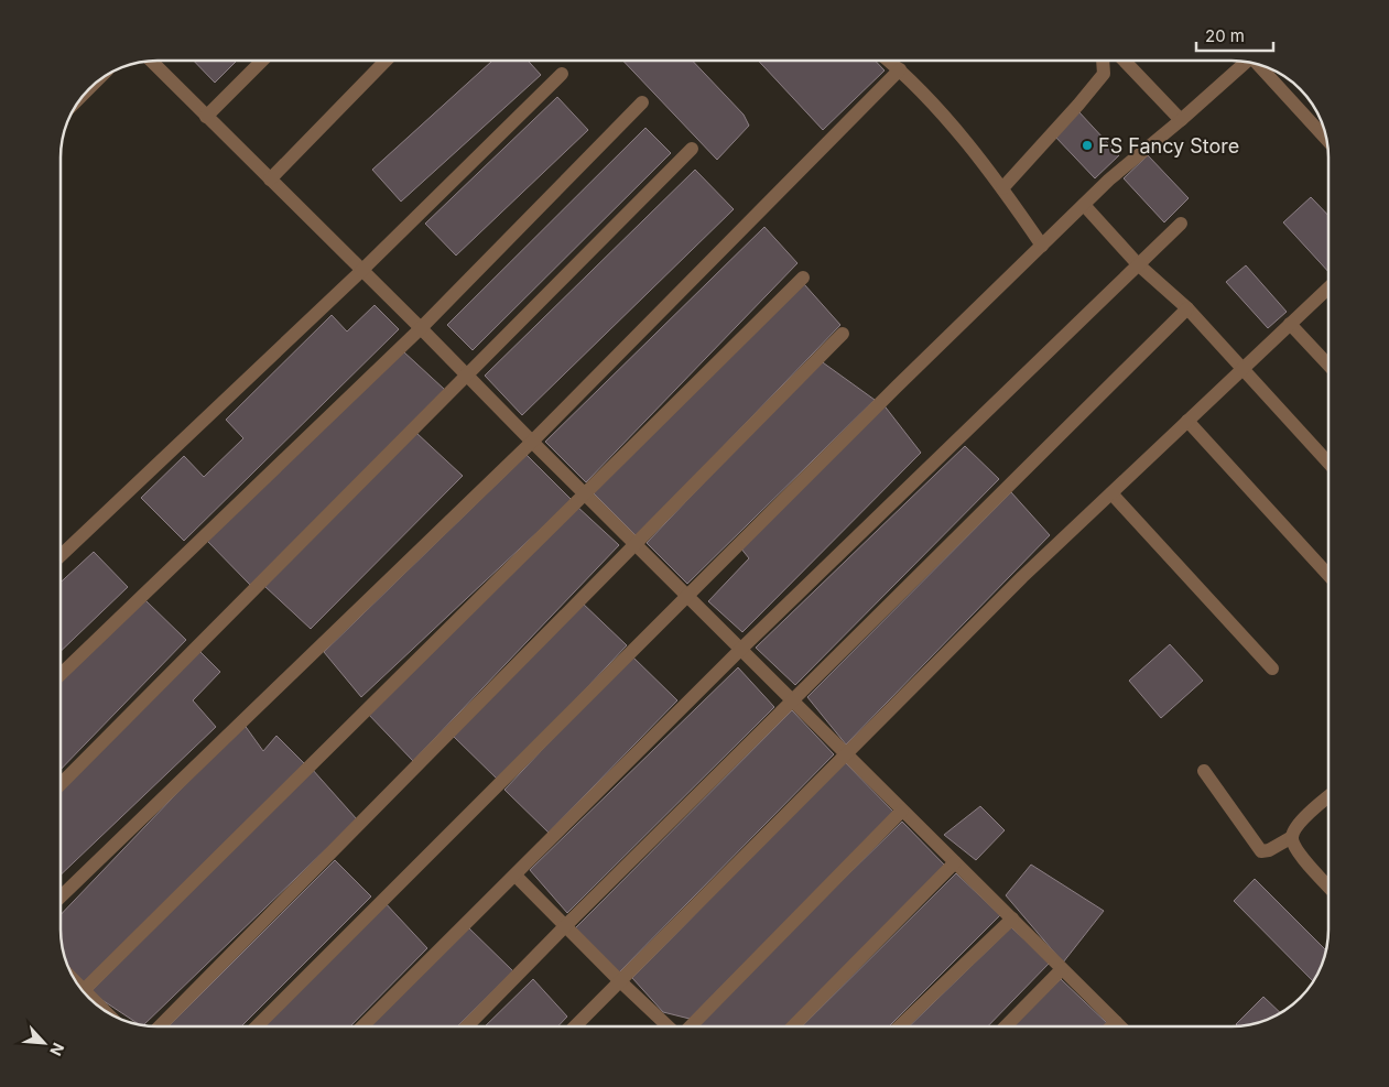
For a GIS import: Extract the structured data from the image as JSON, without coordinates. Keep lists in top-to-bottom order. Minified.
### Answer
{"places":["FS Fancy Store"],"scale_bar":"20 m","north":"bottom right"}
